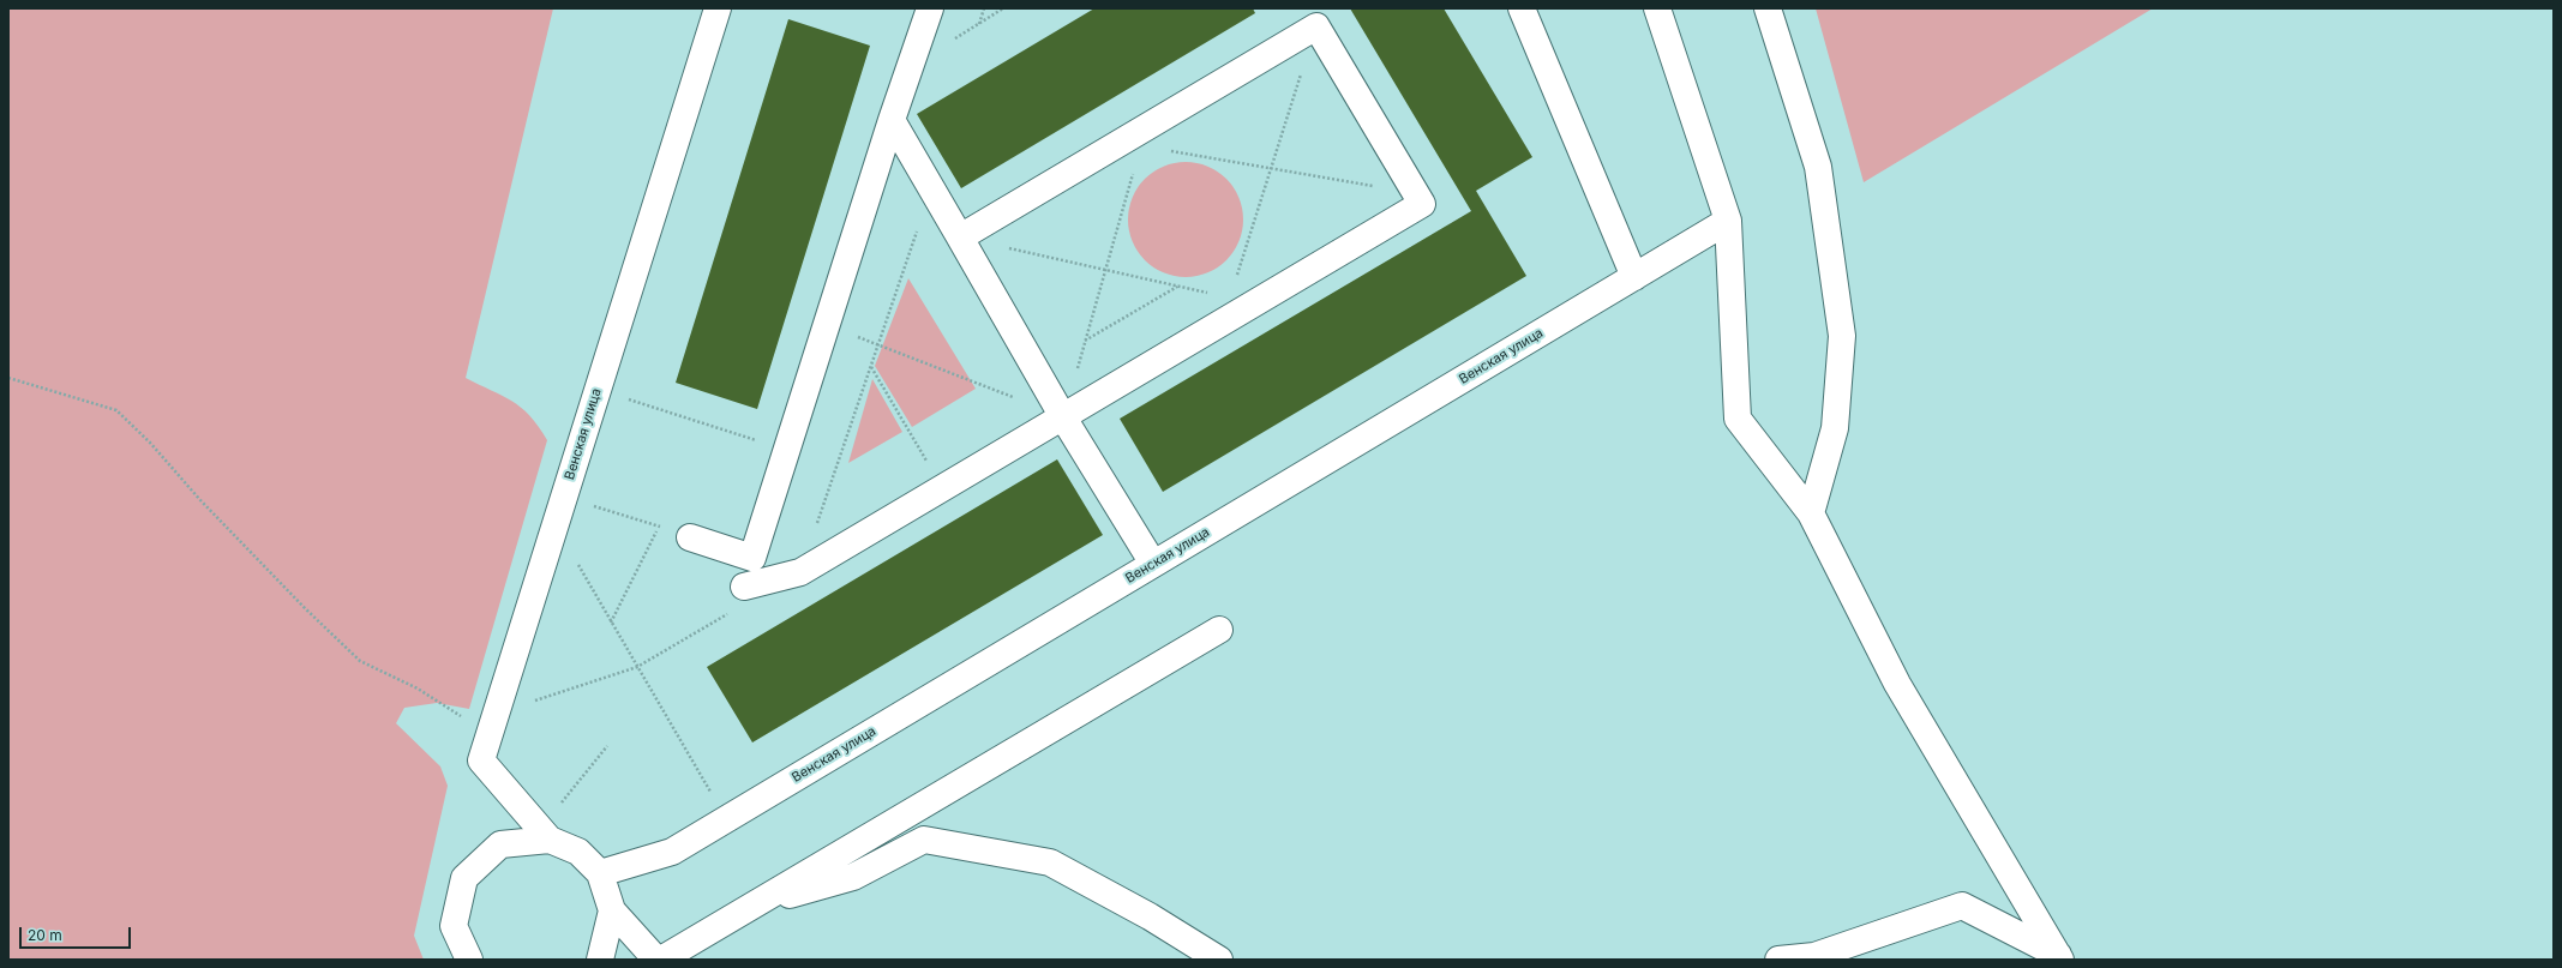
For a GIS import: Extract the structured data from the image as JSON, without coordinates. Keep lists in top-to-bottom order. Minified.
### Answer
{"streets":{"street":["Венская улица"]},"scale_bar":"20 m"}
